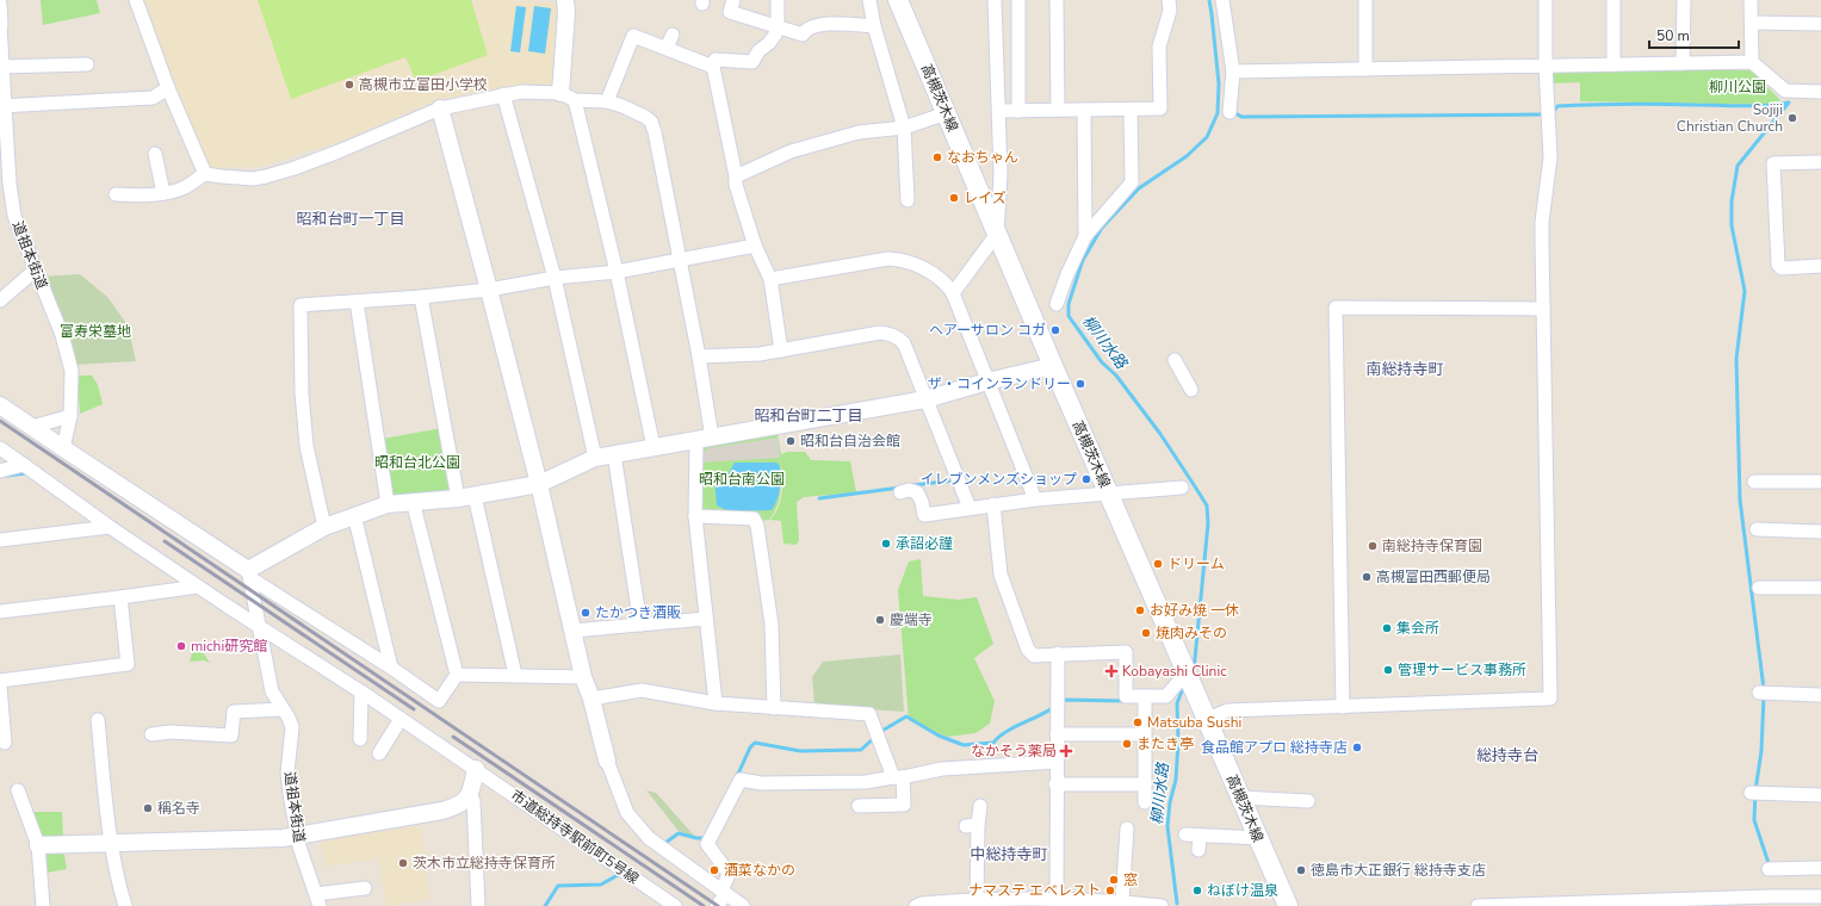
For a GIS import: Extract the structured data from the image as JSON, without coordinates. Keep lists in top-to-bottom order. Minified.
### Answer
{"streets":{"main road":["高槻茨木線"],"street":["道祖本街道","市道総持寺駅前町5号線"]},"crossings":[["道祖本街道","市道総持寺駅前町5号線"]],"districts":["昭和台町一丁目","南総持寺町","昭和台町二丁目","総持寺台","中総持寺町"],"water":["柳川水路"],"parks":["柳川公園","富寿栄墓地","昭和台北公園","昭和台南公園"],"places":{"other":["高槻市立富田小学校","Sojiji Christian Church","なおちゃん","レイズ","ヘアーサロン コガ","ザ・コインランドリー","昭和台自治会館","イレブンメンズショップ","承詔必謹","南総持寺保育園","ドリーム","高槻富田西郵便局","お好み焼 一休","たかつき酒販","慶端寺","集会所","焼肉みその","michi研究館","管理サービス事務所","Matsuba Sushi","またき亭","食品館アプロ 総持寺店","稱名寺","茨木市立総持寺保育所","酒菜なかの","徳島市大正銀行 総持寺支店","窓","ナマステ エベレスト","ねぼけ温泉"],"health":["Kobayashi Clinic","なかそう薬局"]},"scale_bar":"50 m"}
